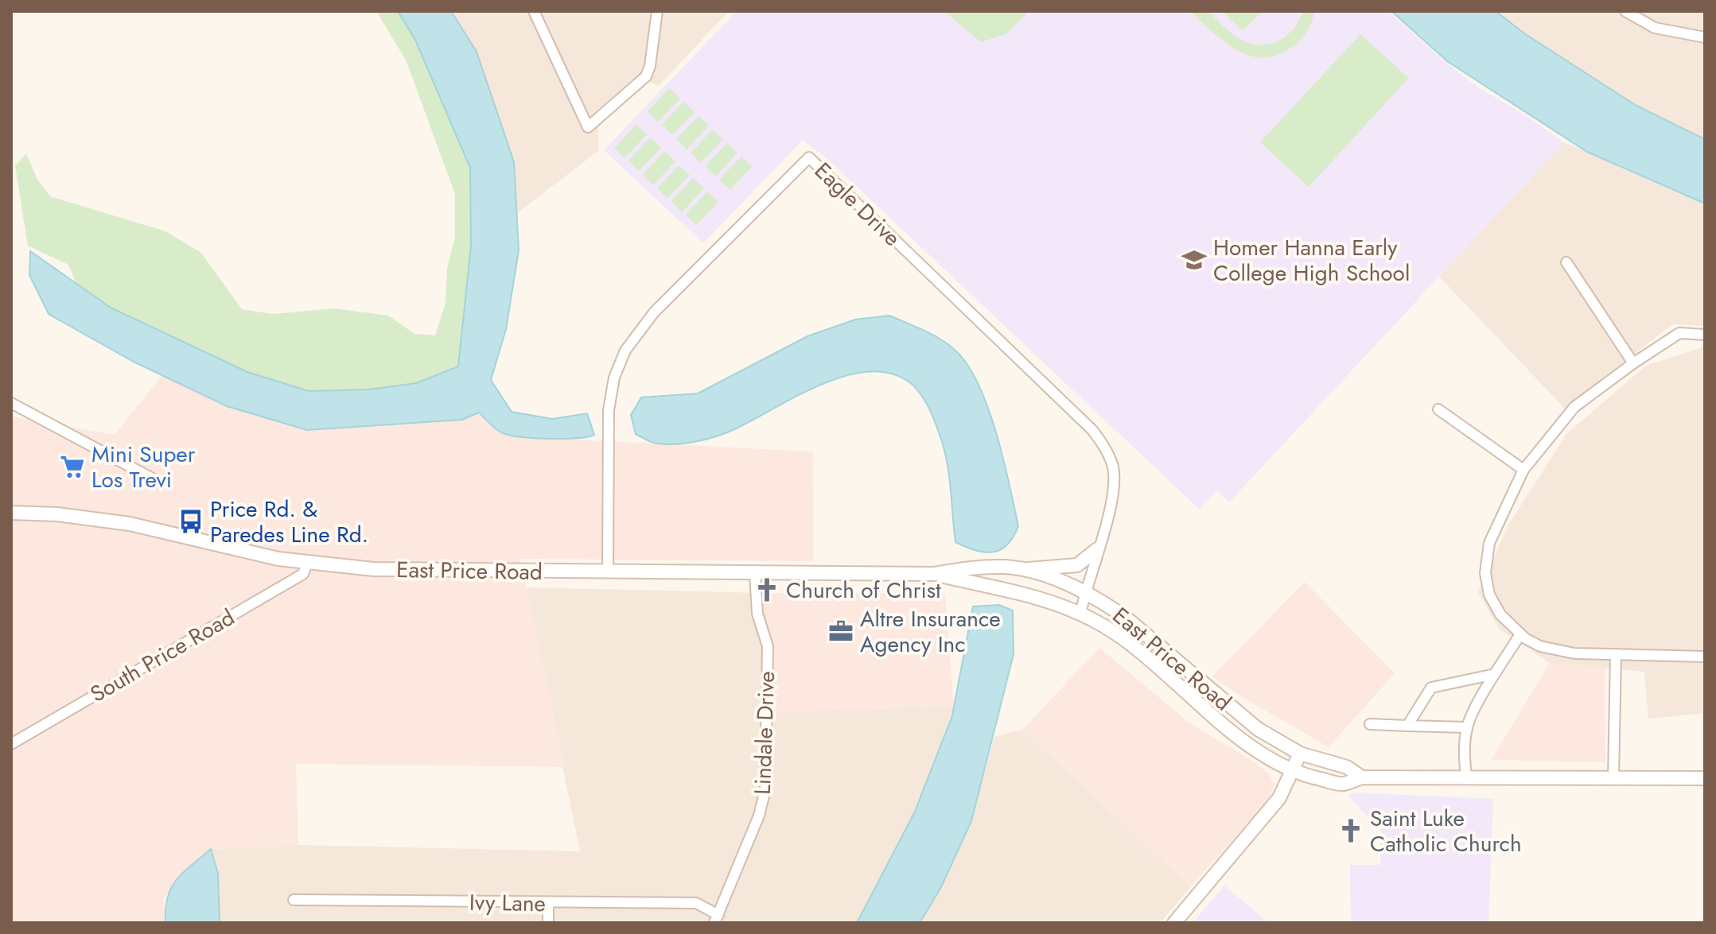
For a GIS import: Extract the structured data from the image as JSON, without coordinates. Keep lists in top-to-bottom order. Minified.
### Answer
{"streets":{"main road":["East Price Road"],"street":["Eagle Drive","South Price Road","Lindale Drive","Ivy Lane"]},"crossings":[["Eagle Drive","East Price Road"],["East Price Road","South Price Road"],["East Price Road","Lindale Drive"],["Lindale Drive","Ivy Lane"]],"places":{"school or university":["Homer Hanna Early College High School"],"supermarket":["Mini Super Los Trevi"],"bus stop":["Price Rd. & Paredes Line Rd."],"church":["Church of Christ","Saint Luke Catholic Church"],"office":["Altre Insurance Agency Inc"]}}
